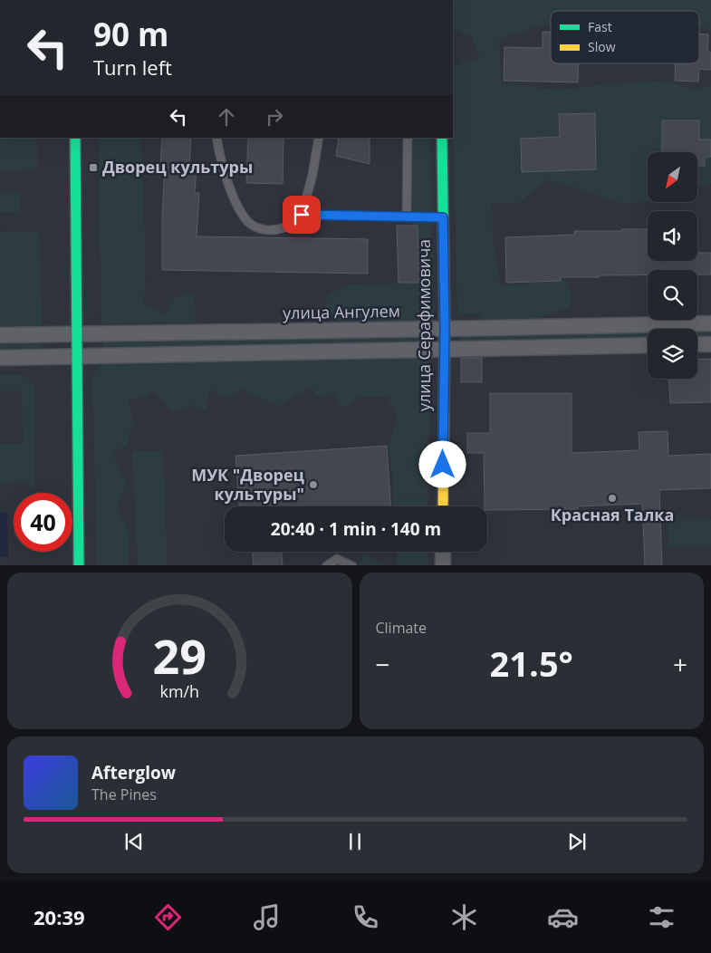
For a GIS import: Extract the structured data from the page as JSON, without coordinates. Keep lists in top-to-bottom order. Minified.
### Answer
{"streets":{"main road":["улица Серафимовича"],"street":["улица Ангулем"]},"crossings":[["улица Ангулем","улица Серафимовича"]],"places":{"transit":["Дворец культуры"],"other":["МУК \"Дворец культуры\"","Красная Талка"]},"legend":["Fast","Slow"],"north":"bottom left","page":{"turn":["90 m","Turn left"],"limit":"40","trip":"20:40 · 1 min · 140 m","tile":"Climate","heat":["−","21.5°","+"],"song":["Afterglow","The Pines"],"tabs":"20:39","gauge":["29","km/h"]}}
